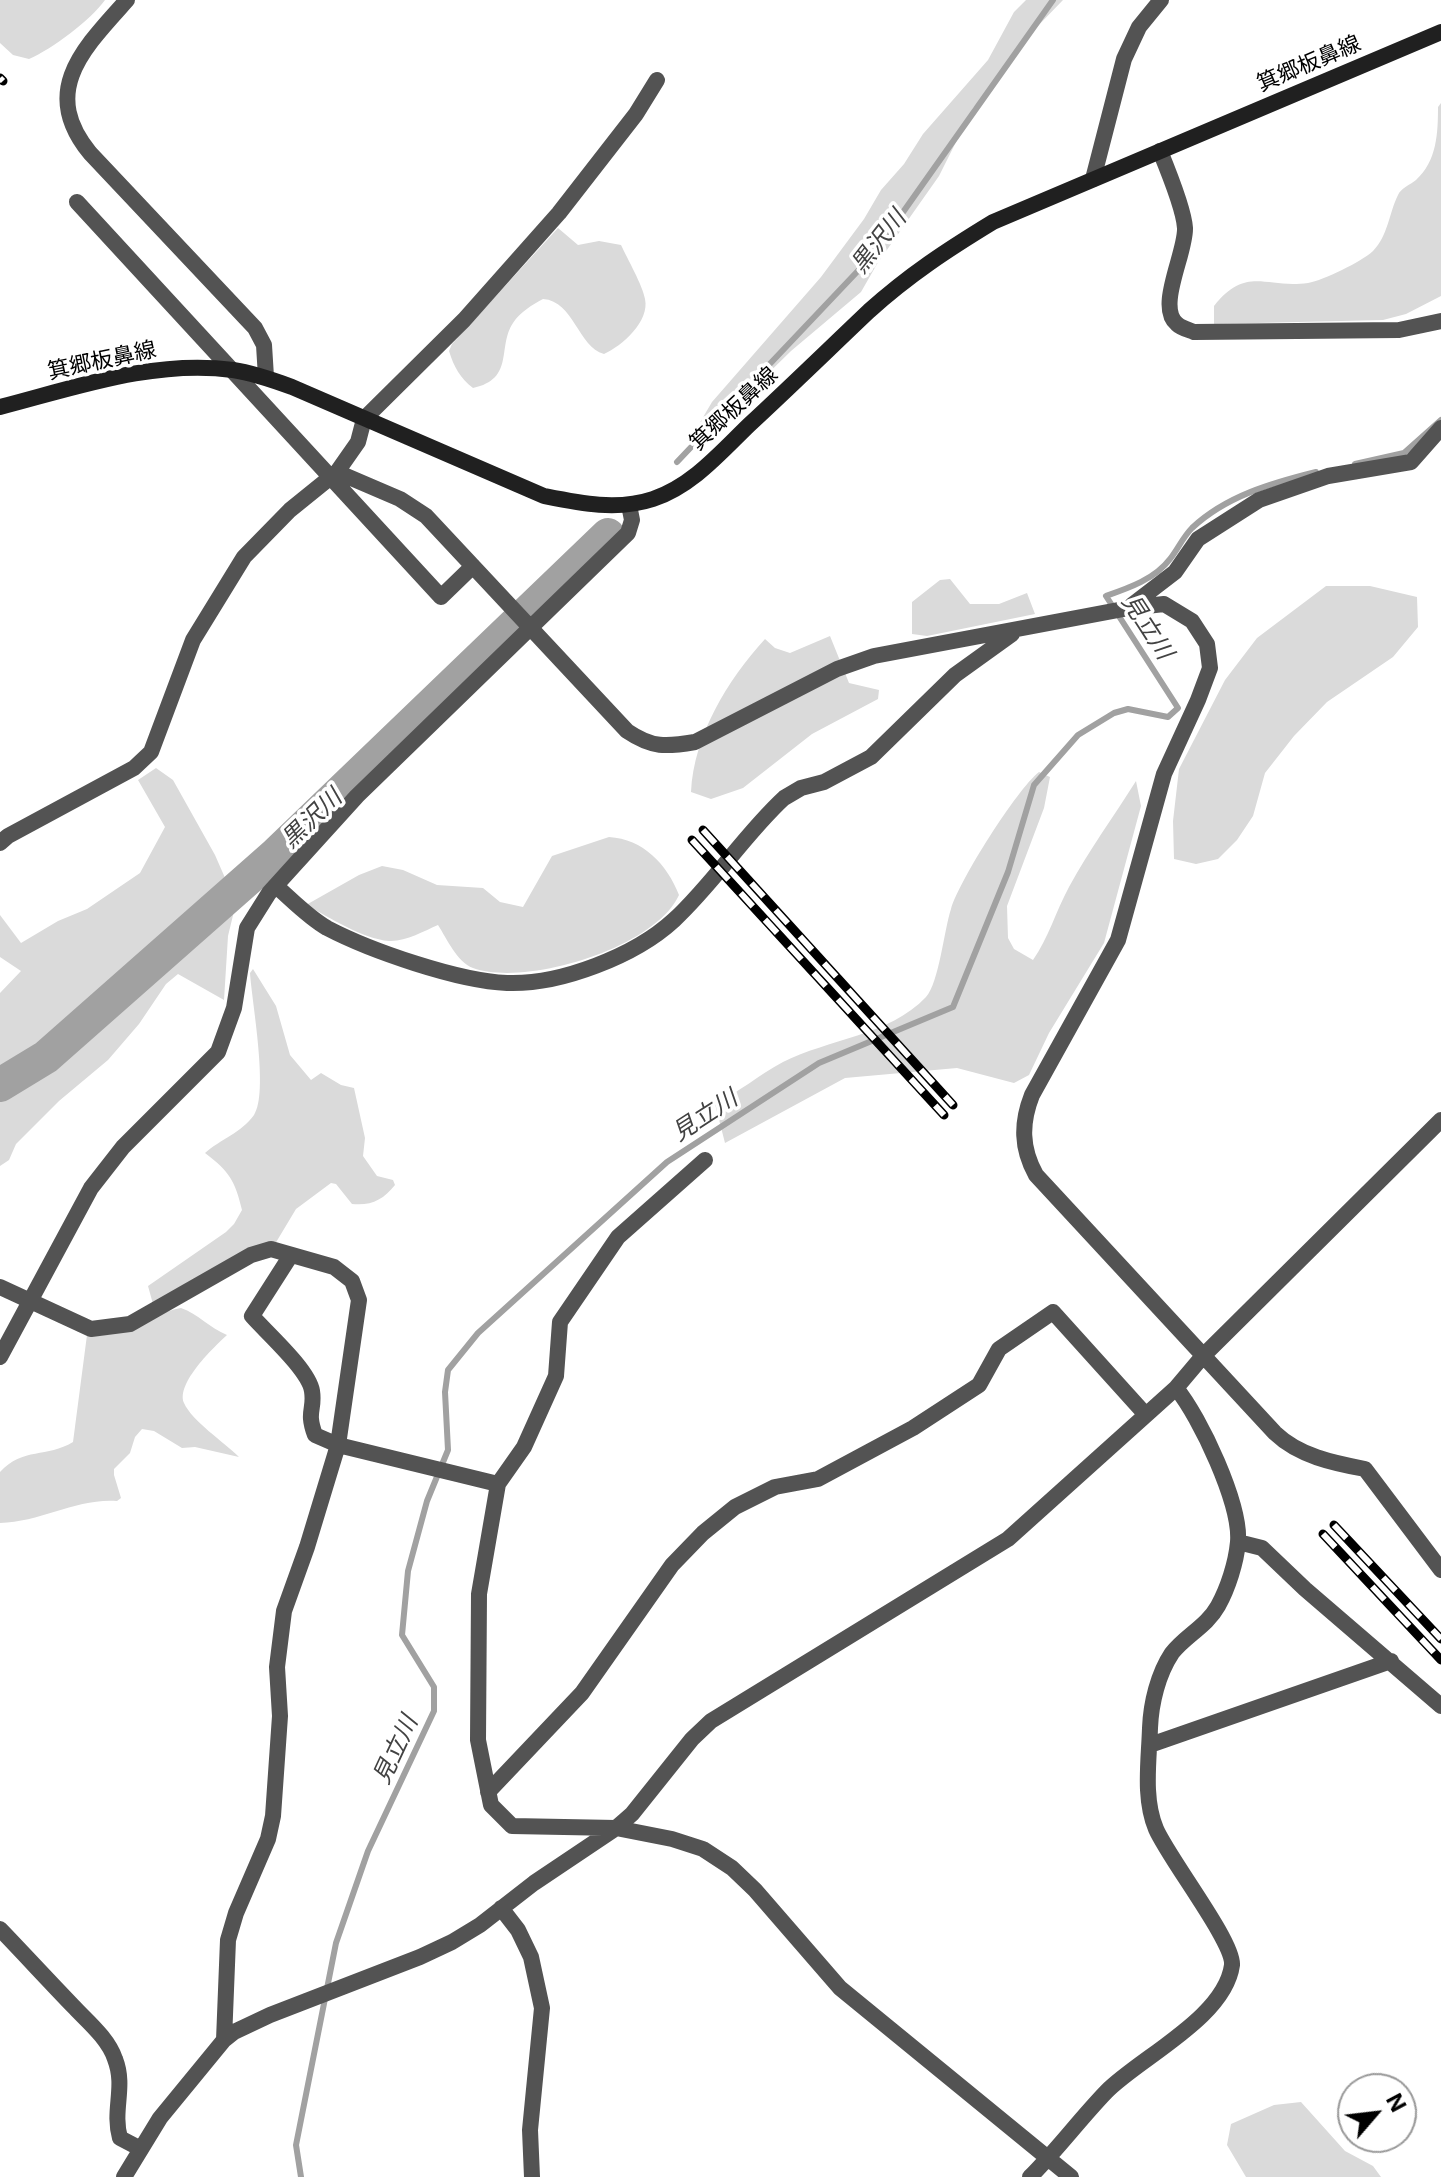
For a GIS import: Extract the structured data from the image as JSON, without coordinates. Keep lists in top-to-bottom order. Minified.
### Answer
{"streets":{"main road":["箕郷板鼻線"]},"water":["黒沢川","見立川"],"north":"top right"}
